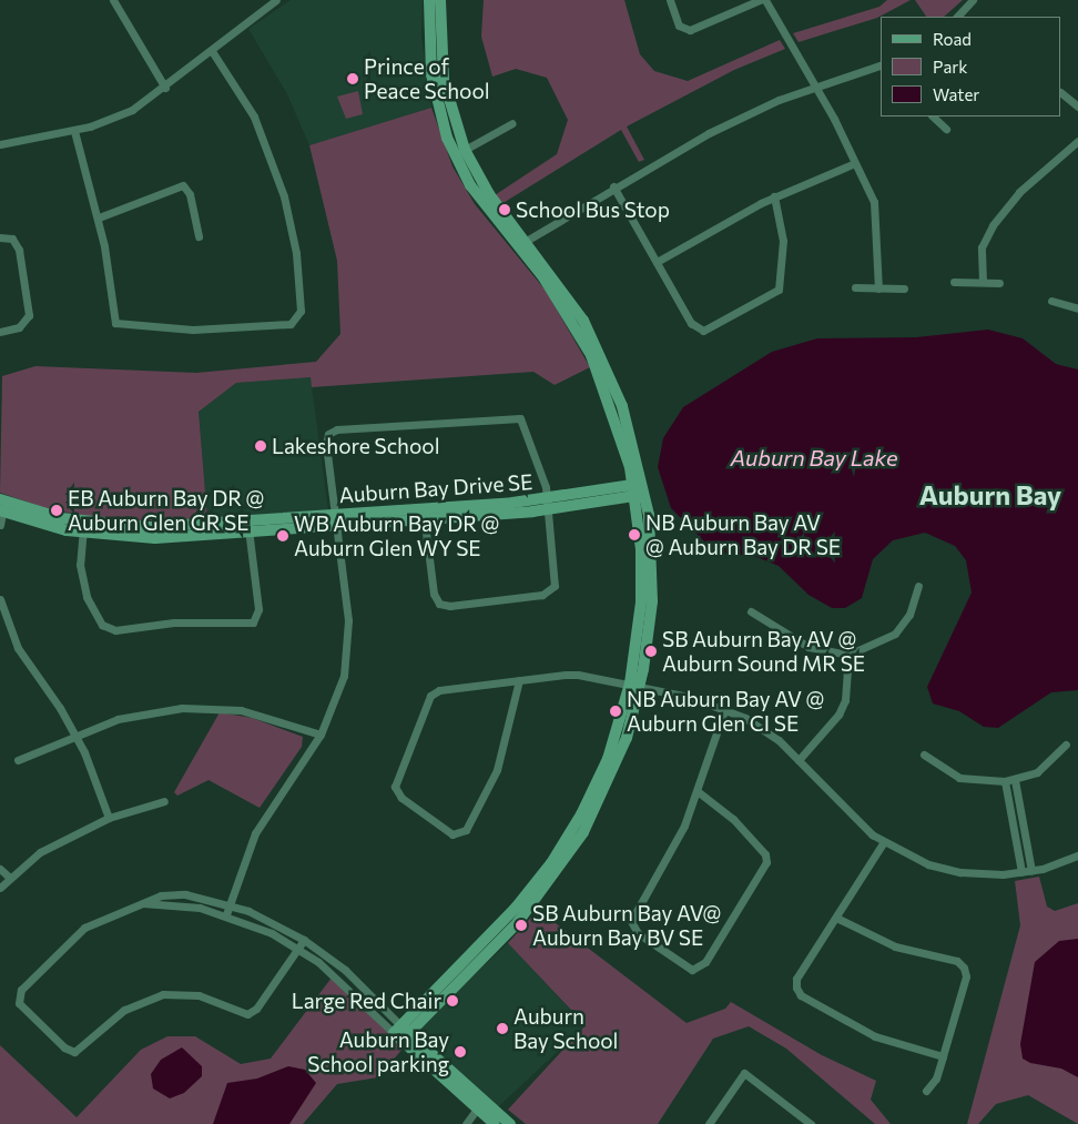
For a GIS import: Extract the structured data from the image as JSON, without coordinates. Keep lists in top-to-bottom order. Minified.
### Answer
{"streets":{"street":["Auburn Bay Drive SE"]},"districts":["Auburn Bay"],"water":["Auburn Bay Lake"],"places":["Prince of Peace School","School Bus Stop","Lakeshore School","EB Auburn Bay DR @ Auburn Glen GR SE","NB Auburn Bay AV @ Auburn Bay DR SE","WB Auburn Bay DR @ Auburn Glen WY SE","SB Auburn Bay AV @ Auburn Sound MR SE","NB Auburn Bay AV @ Auburn Glen CI SE","SB Auburn Bay AV@ Auburn Bay BV SE","Large Red Chair","Auburn Bay School","Auburn Bay School parking"],"legend":["Road","Park","Water"]}
